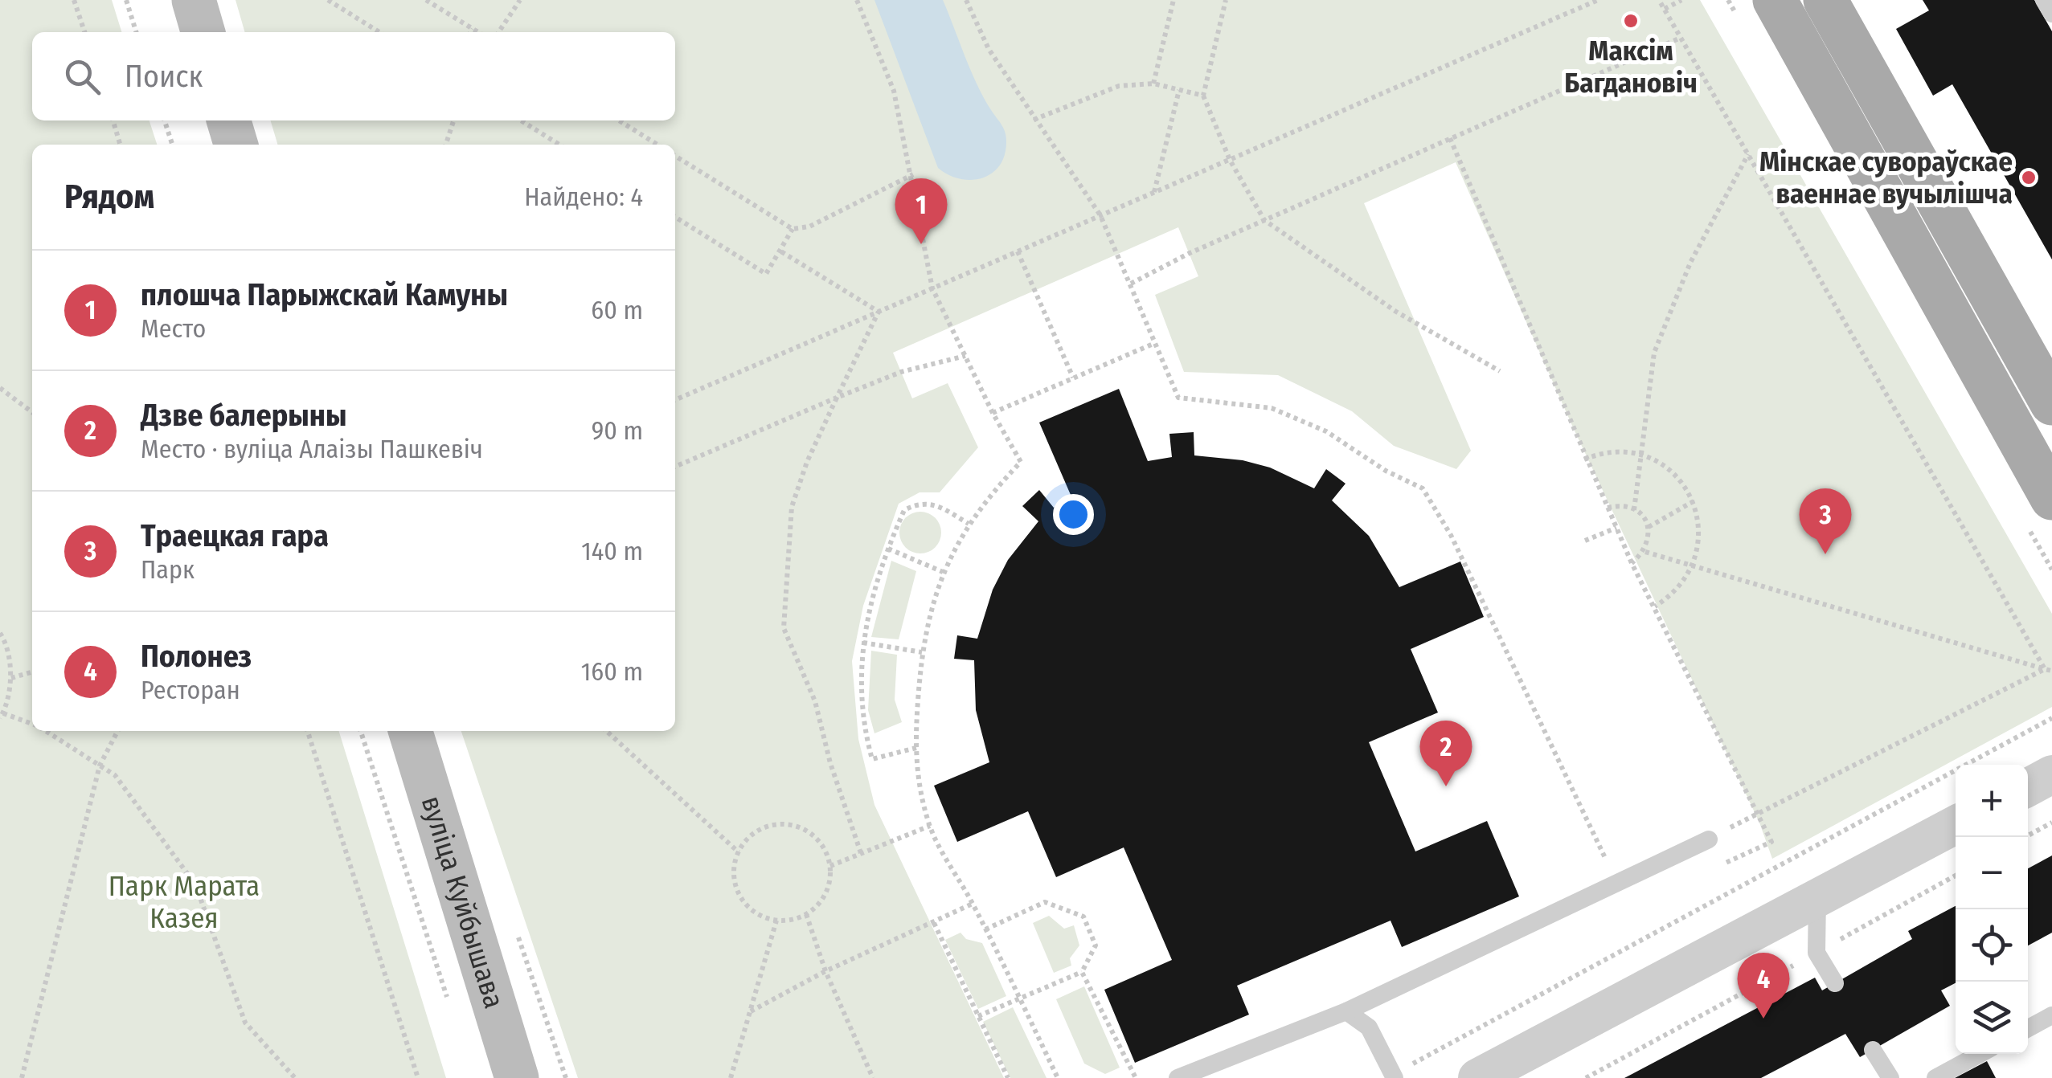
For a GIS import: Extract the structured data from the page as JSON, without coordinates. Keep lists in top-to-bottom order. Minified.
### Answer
{"streets":{"main road":["вуліца Куйбышава"]},"parks":["Парк Марата Казея"],"places":["Максім Багдановіч","Мінскае сувораўскае ваеннае вучылішча"],"page":{"search":"Поиск","heading":["Рядом","Найдено: 4"],"pins":["1","3","2","4"],"list":[{"mark":"1","name":"плошча Парыжскай Камуны","note":"Место","value":"60 m"},{"mark":"2","name":"Дзве балерыны","note":"Место · вуліца Алаізы Пашкевіч","value":"90 m"},{"mark":"3","name":"Траецкая гара","note":"Парк","value":"140 m"},{"mark":"4","name":"Полонез","note":"Ресторан","value":"160 m"}],"map_buttons":["+","−"]}}
